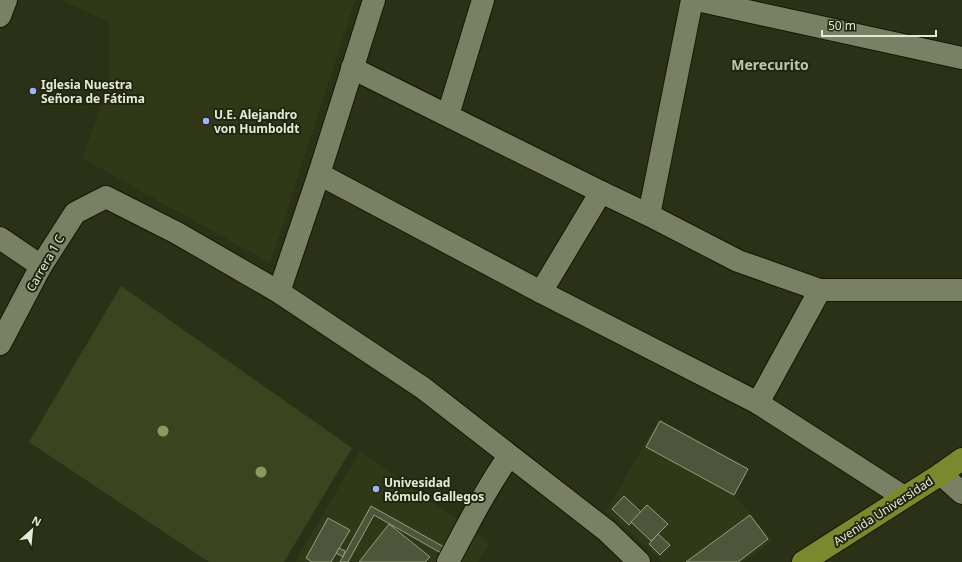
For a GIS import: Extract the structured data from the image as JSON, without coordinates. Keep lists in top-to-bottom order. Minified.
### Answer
{"streets":{"main road":["Avenida Universidad"],"street":["Carrera 1 C"]},"districts":["Merecurito"],"places":["Iglesia Nuestra Señora de Fátima","U.E. Alejandro von Humboldt","Univesidad Rómulo Gallegos"],"scale_bar":"50 m","north":"top right"}
